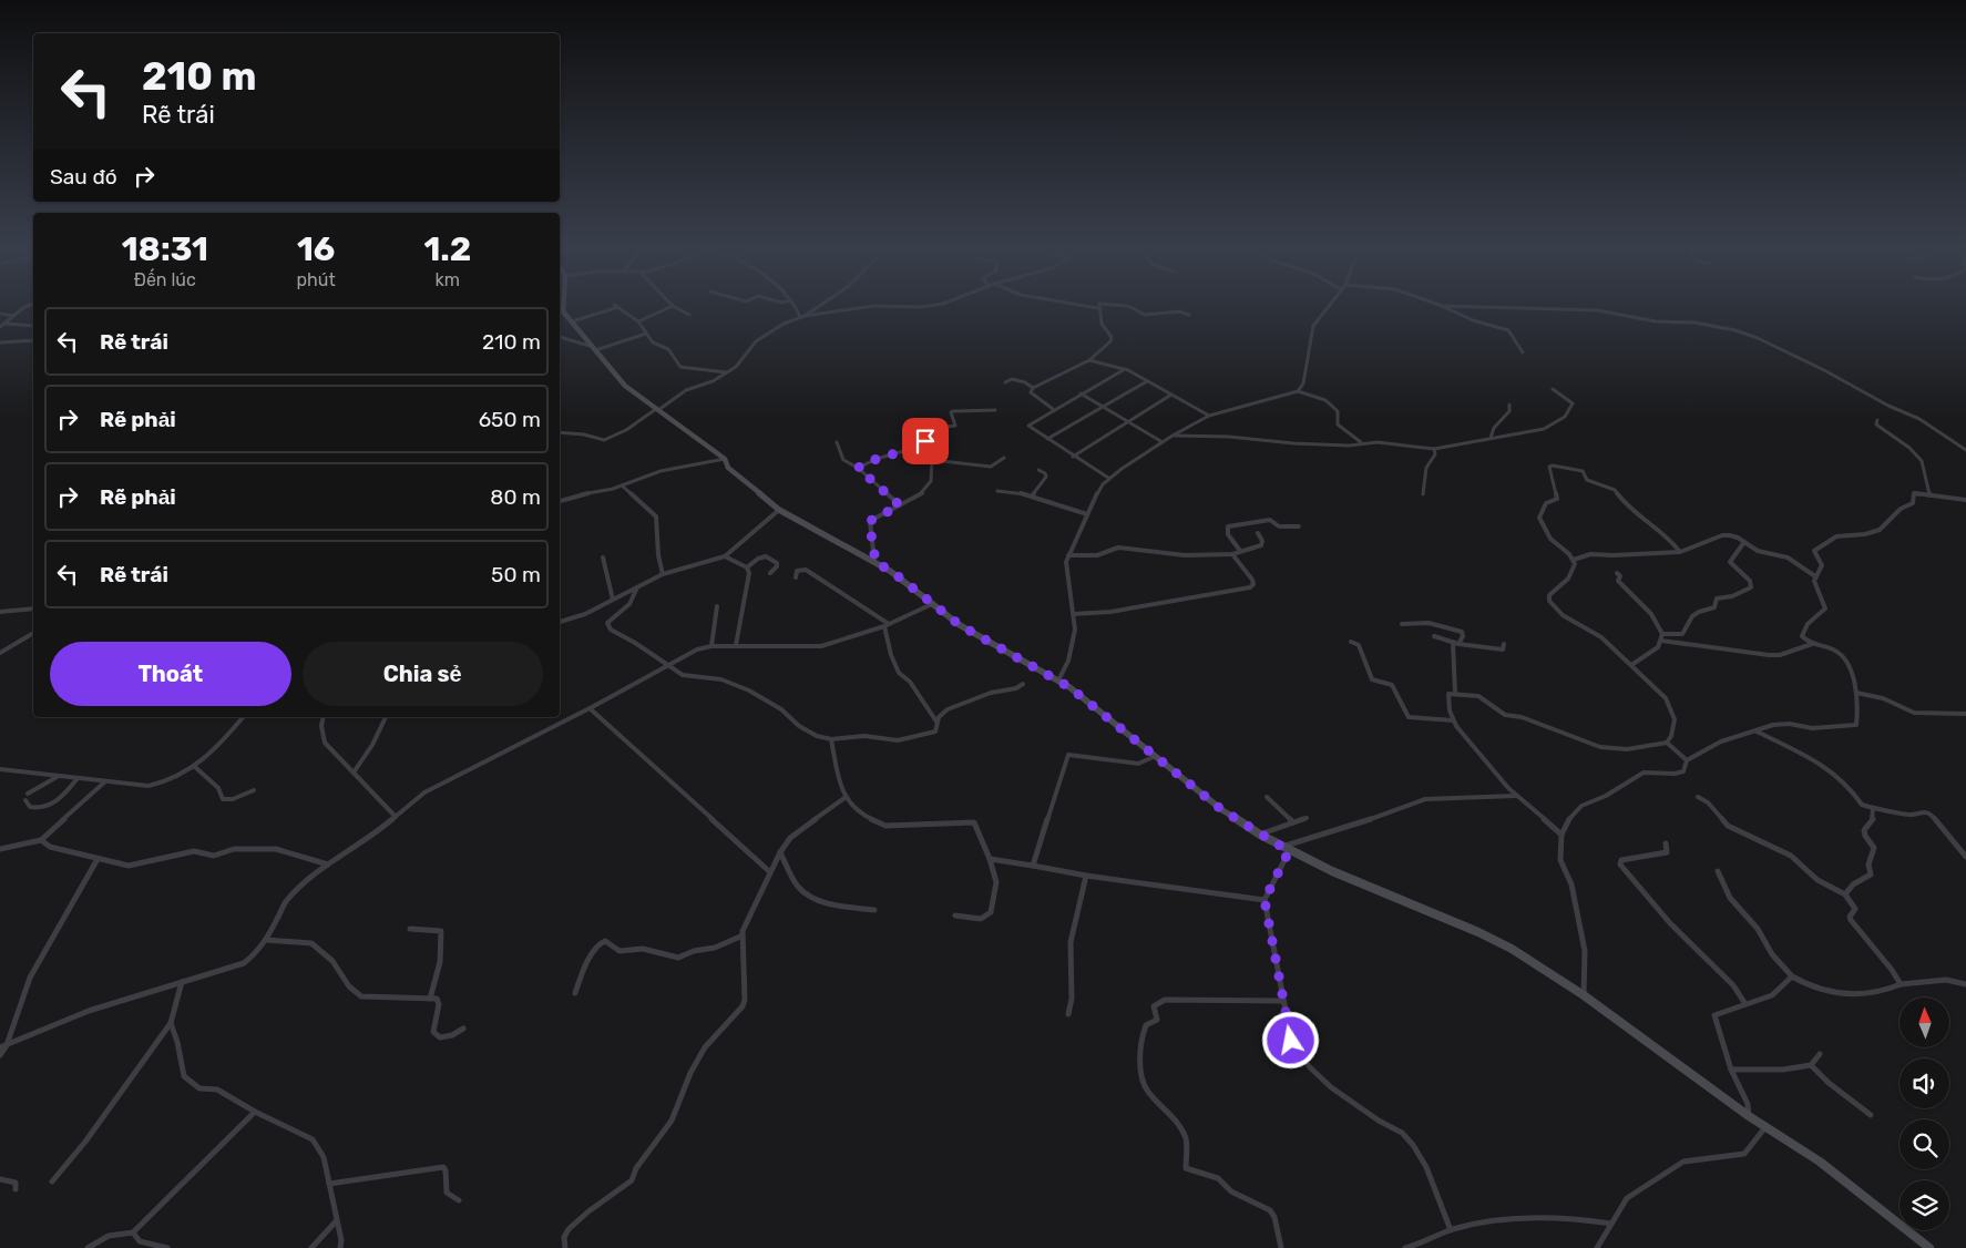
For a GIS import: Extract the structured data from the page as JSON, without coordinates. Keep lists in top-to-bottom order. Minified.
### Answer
{"north":"top","page":{"turn":["210 m","Rẽ trái"],"then":"Sau đó","eta":["18:31","Đến lúc","16","phút","1.2","km"],"list":[{"name":"Rẽ trái","value":"210 m"},{"name":"Rẽ phải","value":"650 m"},{"name":"Rẽ phải","value":"80 m"},{"name":"Rẽ trái","value":"50 m"}],"buttons":["Thoát","Chia sẻ"]}}
